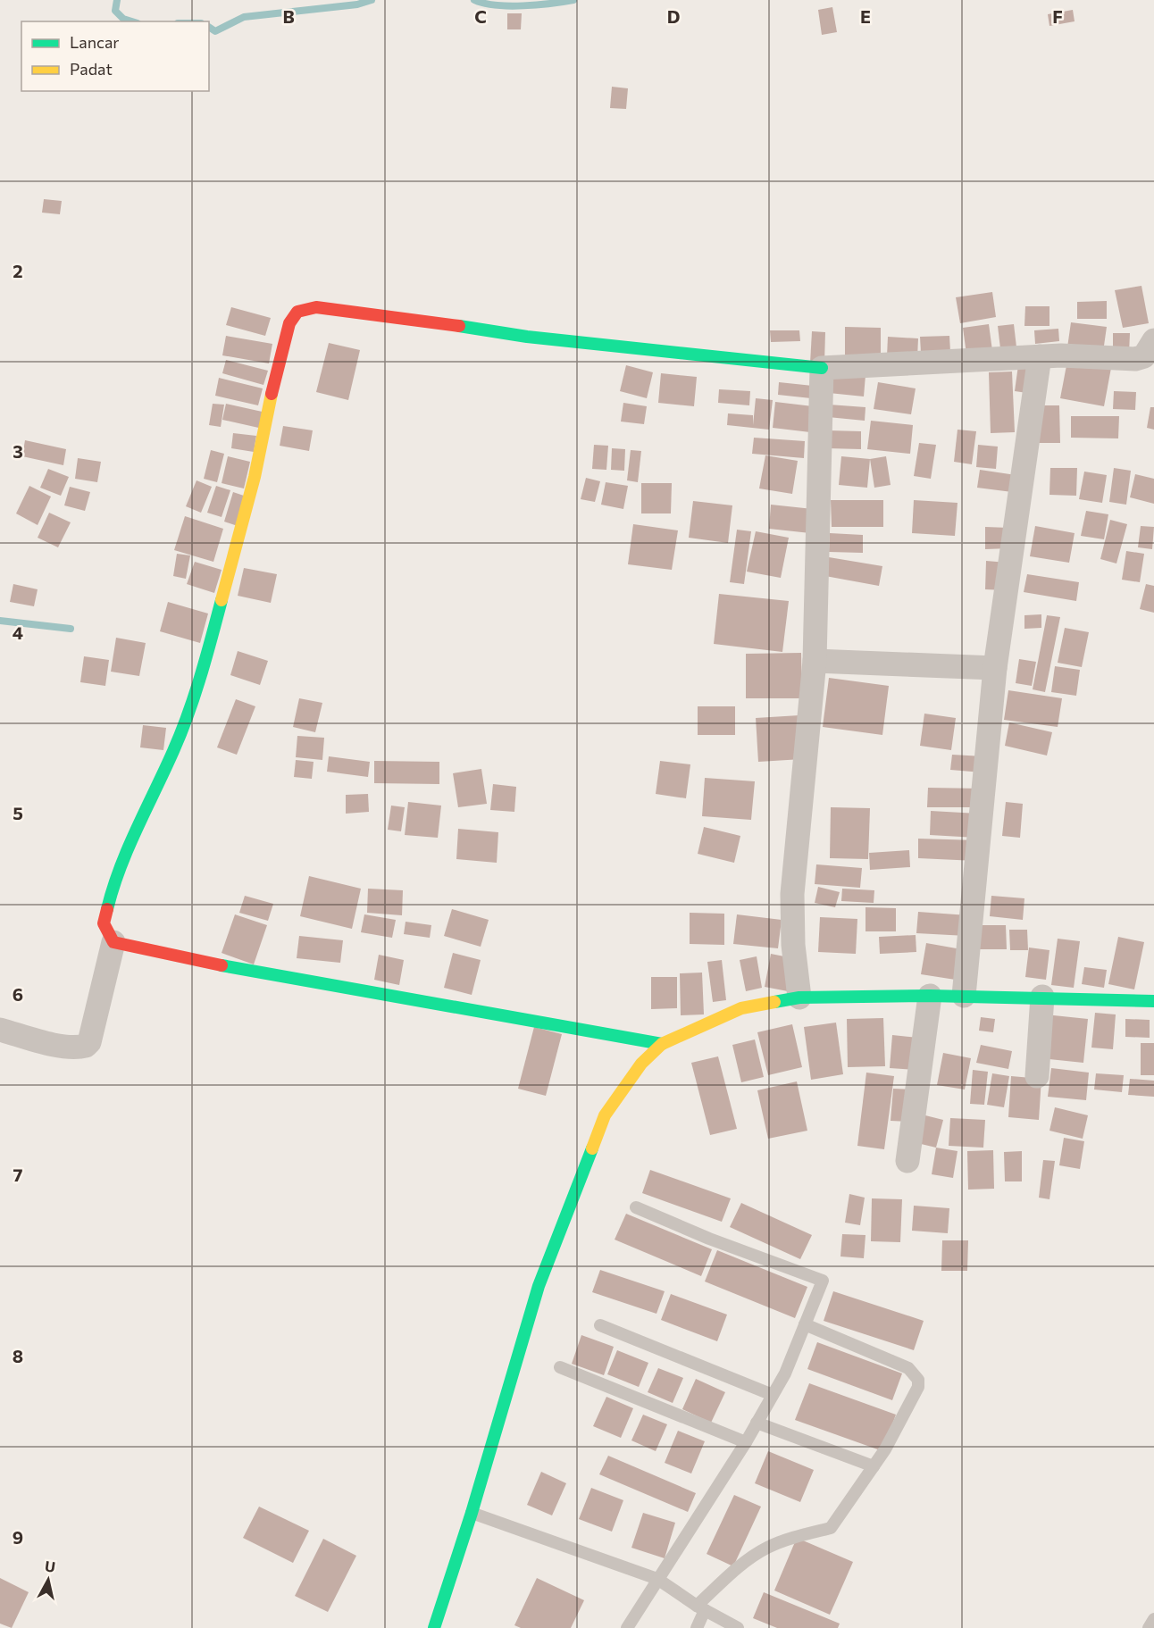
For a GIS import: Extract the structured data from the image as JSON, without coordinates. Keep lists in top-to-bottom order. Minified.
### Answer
{"legend":["Lancar","Padat"],"north":"top","grid":{"columns":["B","C","D","E","F"],"rows":["2","3","4","5","6","7","8","9"]}}
